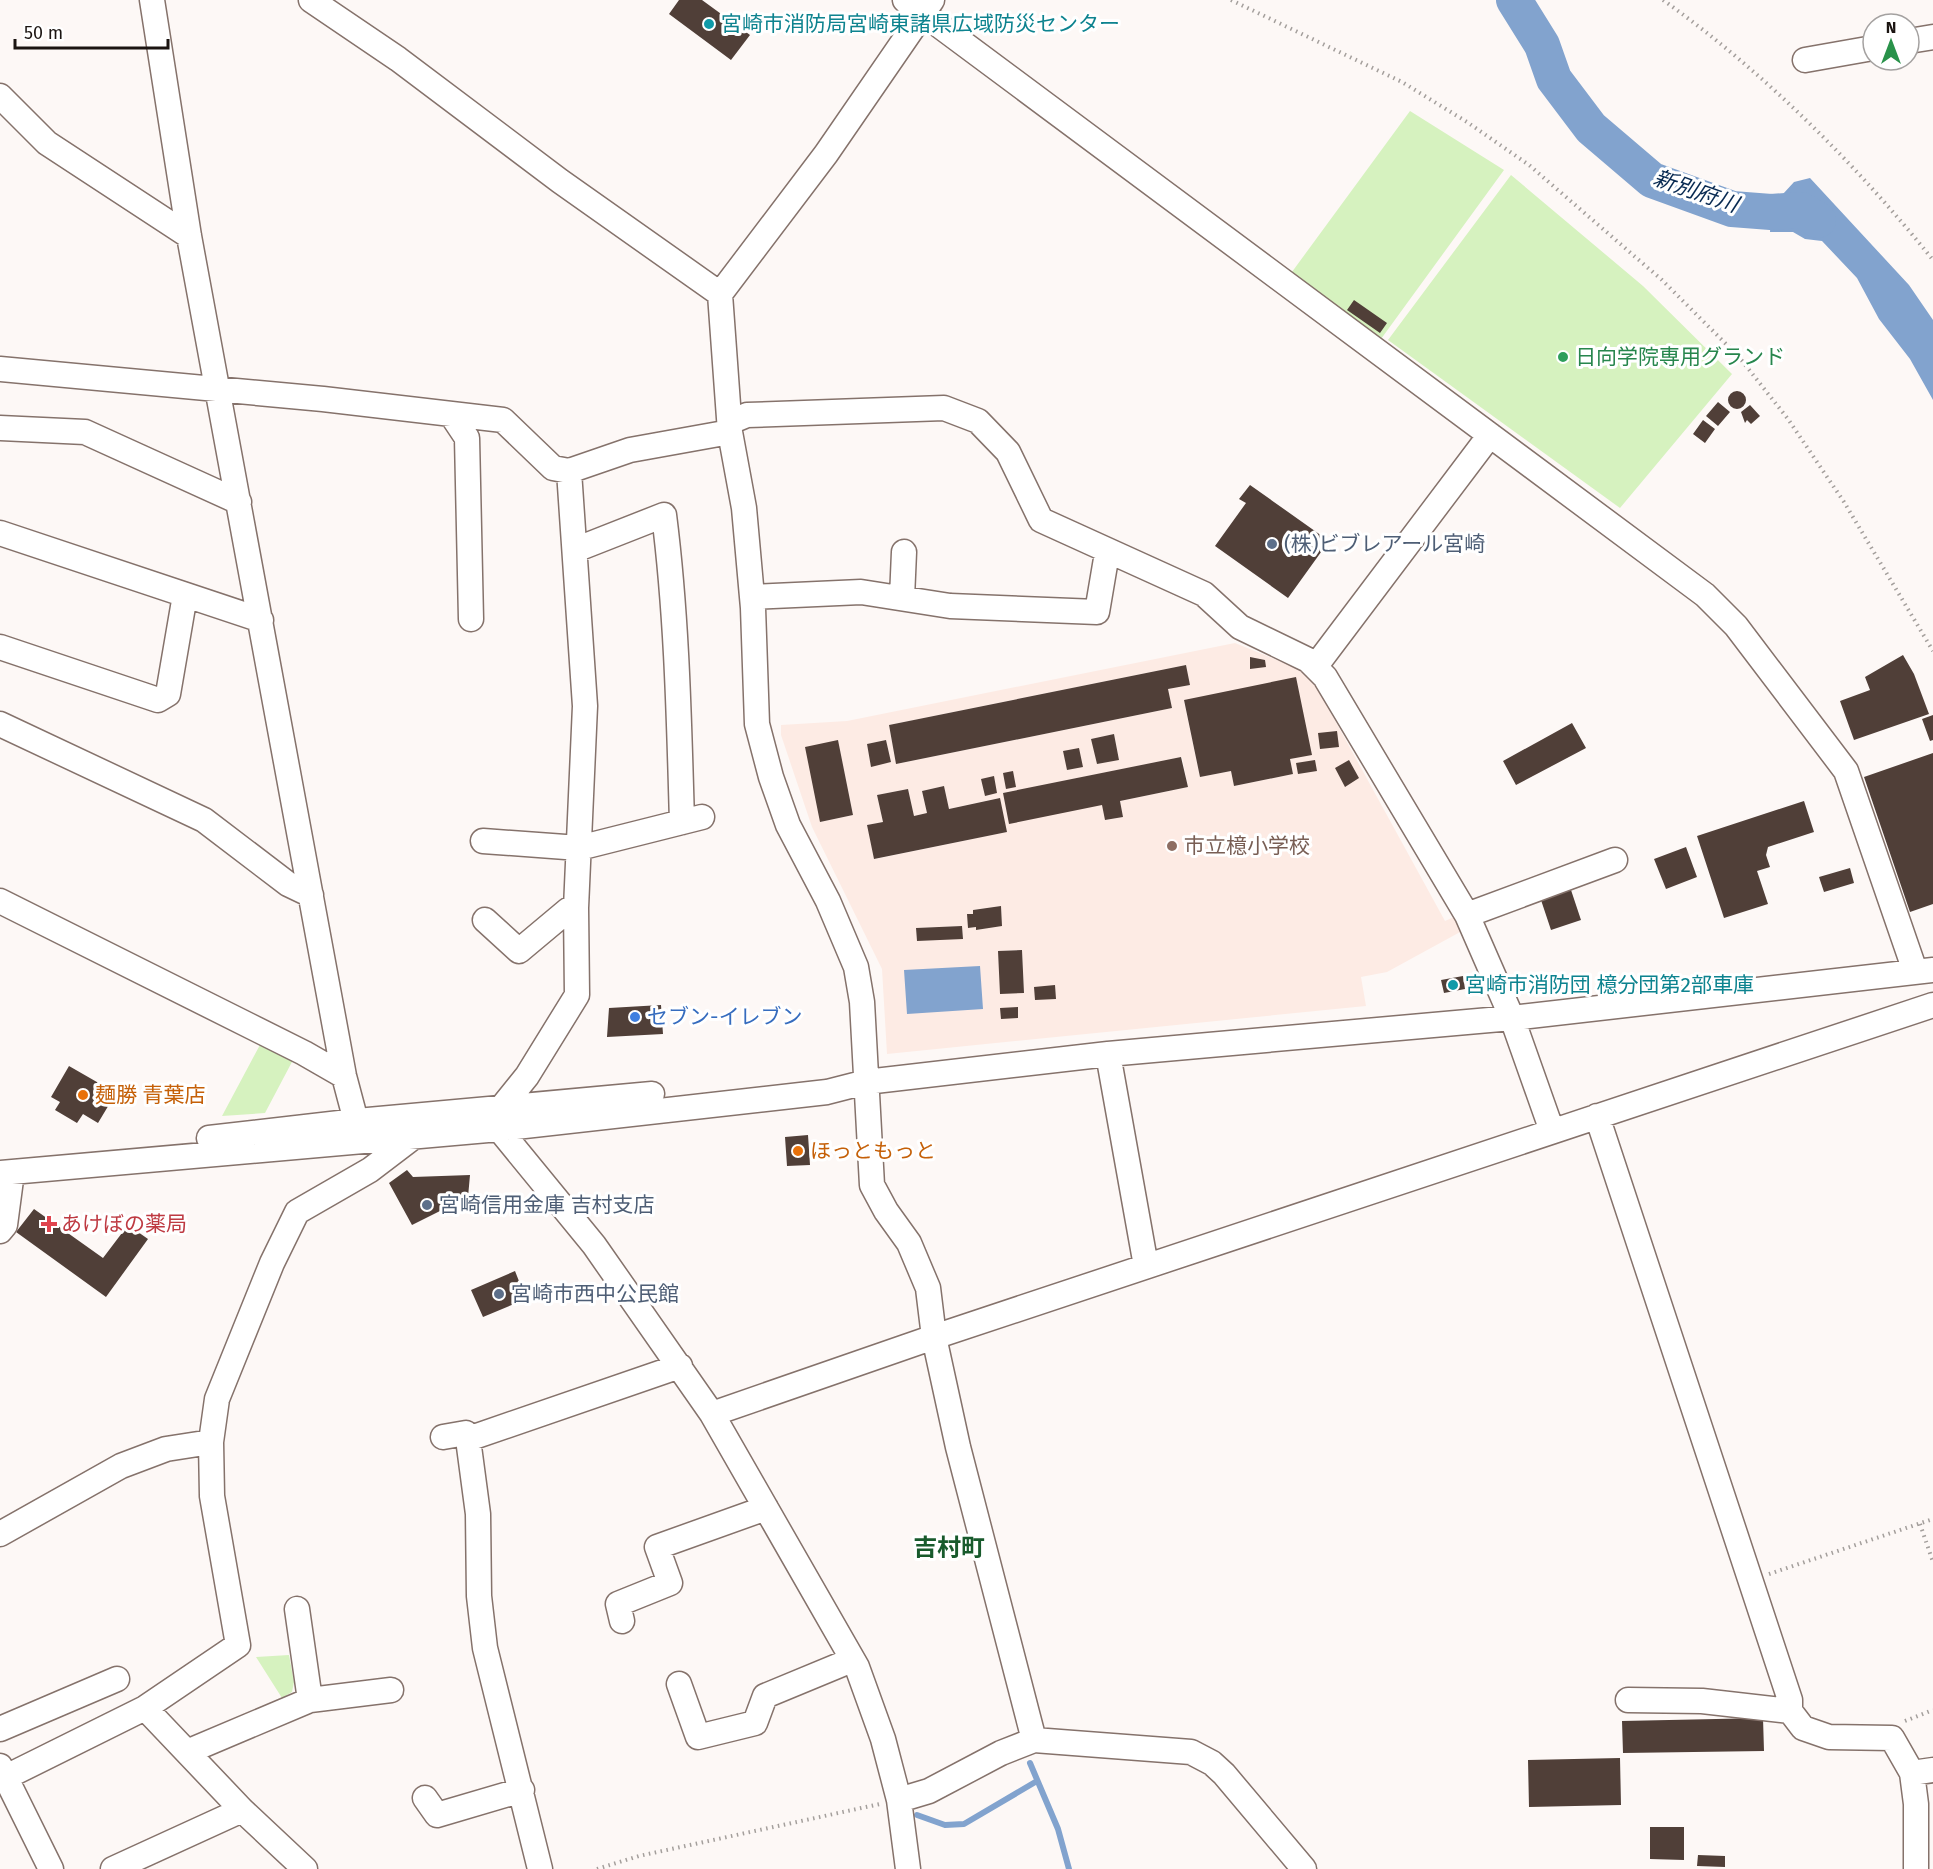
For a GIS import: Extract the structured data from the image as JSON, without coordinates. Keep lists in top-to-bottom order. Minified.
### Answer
{"districts":["吉村町"],"water":["新別府川"],"places":{"other":["宮崎市消防局宮崎東諸県広域防災センター","日向学院専用グランド","(株)ビブレアール宮崎","市立檍小学校","宮崎市消防団 檍分団第2部車庫","セブン-イレブン","麺勝 青葉店","ほっともっと","宮崎信用金庫 吉村支店","宮崎市西中公民館"],"health":["あけぼの薬局"]},"scale_bar":"50 m","north":"top"}
